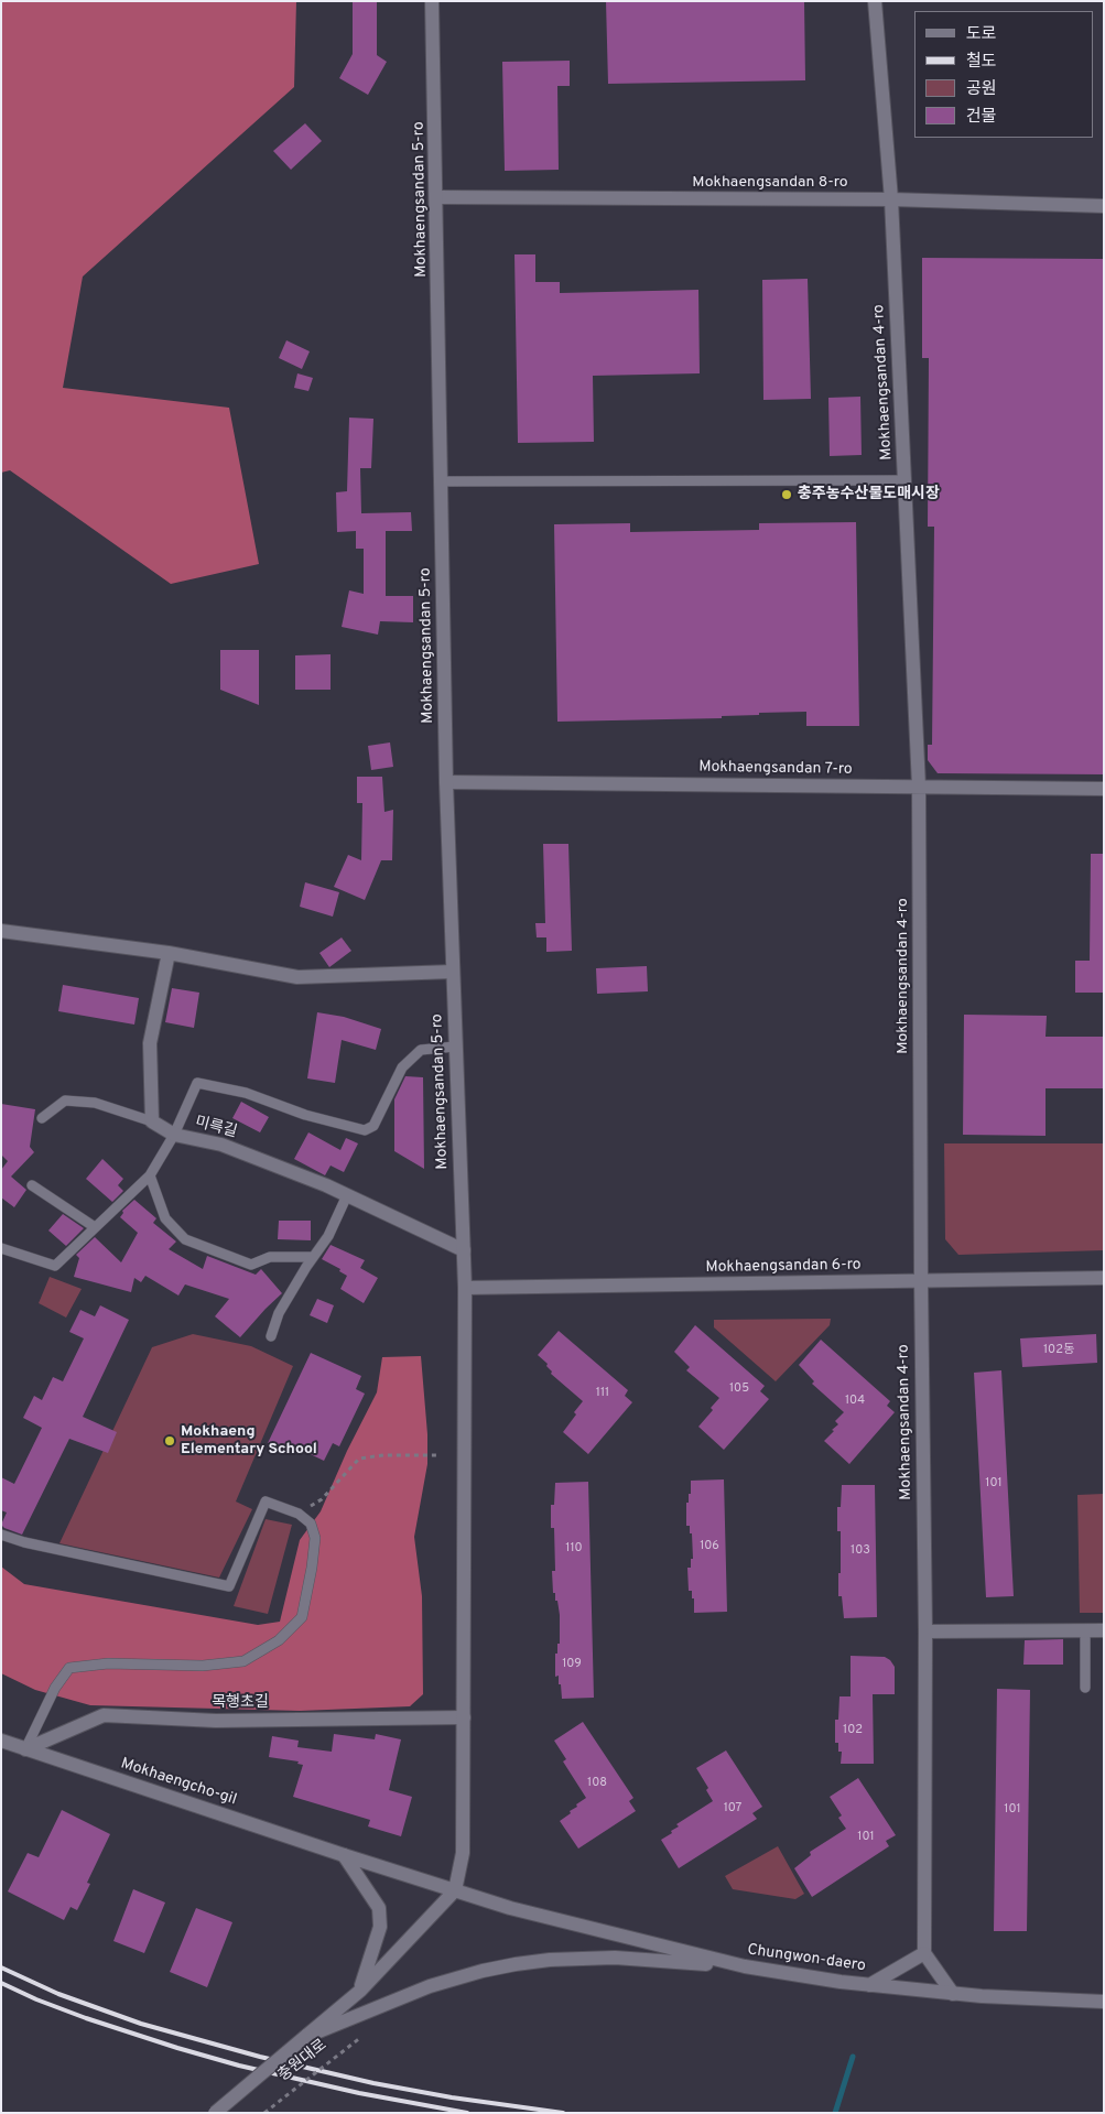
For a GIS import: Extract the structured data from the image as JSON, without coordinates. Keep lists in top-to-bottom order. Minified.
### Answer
{"streets":{"street":["Mokhaengsandan 8-ro","Mokhaengsandan 5-ro","Mokhaengsandan 4-ro","Mokhaengsandan 7-ro","미륵길","Mokhaengsandan 6-ro","목행초길","Mokhaengcho-gil","Chungwon-daero","충원대로"]},"crossings":[["Mokhaengsandan 8-ro","Mokhaengsandan 5-ro"],["Mokhaengsandan 8-ro","Mokhaengsandan 4-ro"],["Mokhaengsandan 5-ro","Mokhaengsandan 7-ro"],["Mokhaengsandan 5-ro","미륵길"],["Mokhaengsandan 5-ro","Mokhaengsandan 6-ro"],["Mokhaengsandan 5-ro","목행초길"],["Mokhaengsandan 5-ro","Mokhaengcho-gil"],["Mokhaengsandan 5-ro","Chungwon-daero"],["Mokhaengsandan 4-ro","Mokhaengsandan 7-ro"],["Mokhaengsandan 4-ro","Mokhaengsandan 6-ro"],["목행초길","Mokhaengcho-gil"],["Mokhaengcho-gil","Chungwon-daero"]],"places":["충주농수산물도매시장","Mokhaeng Elementary School"],"house_numbers":["102동","105","111","104","101","106","110","103","109","102","108","107","101","101"],"legend":["도로","철도","공원","건물"]}
